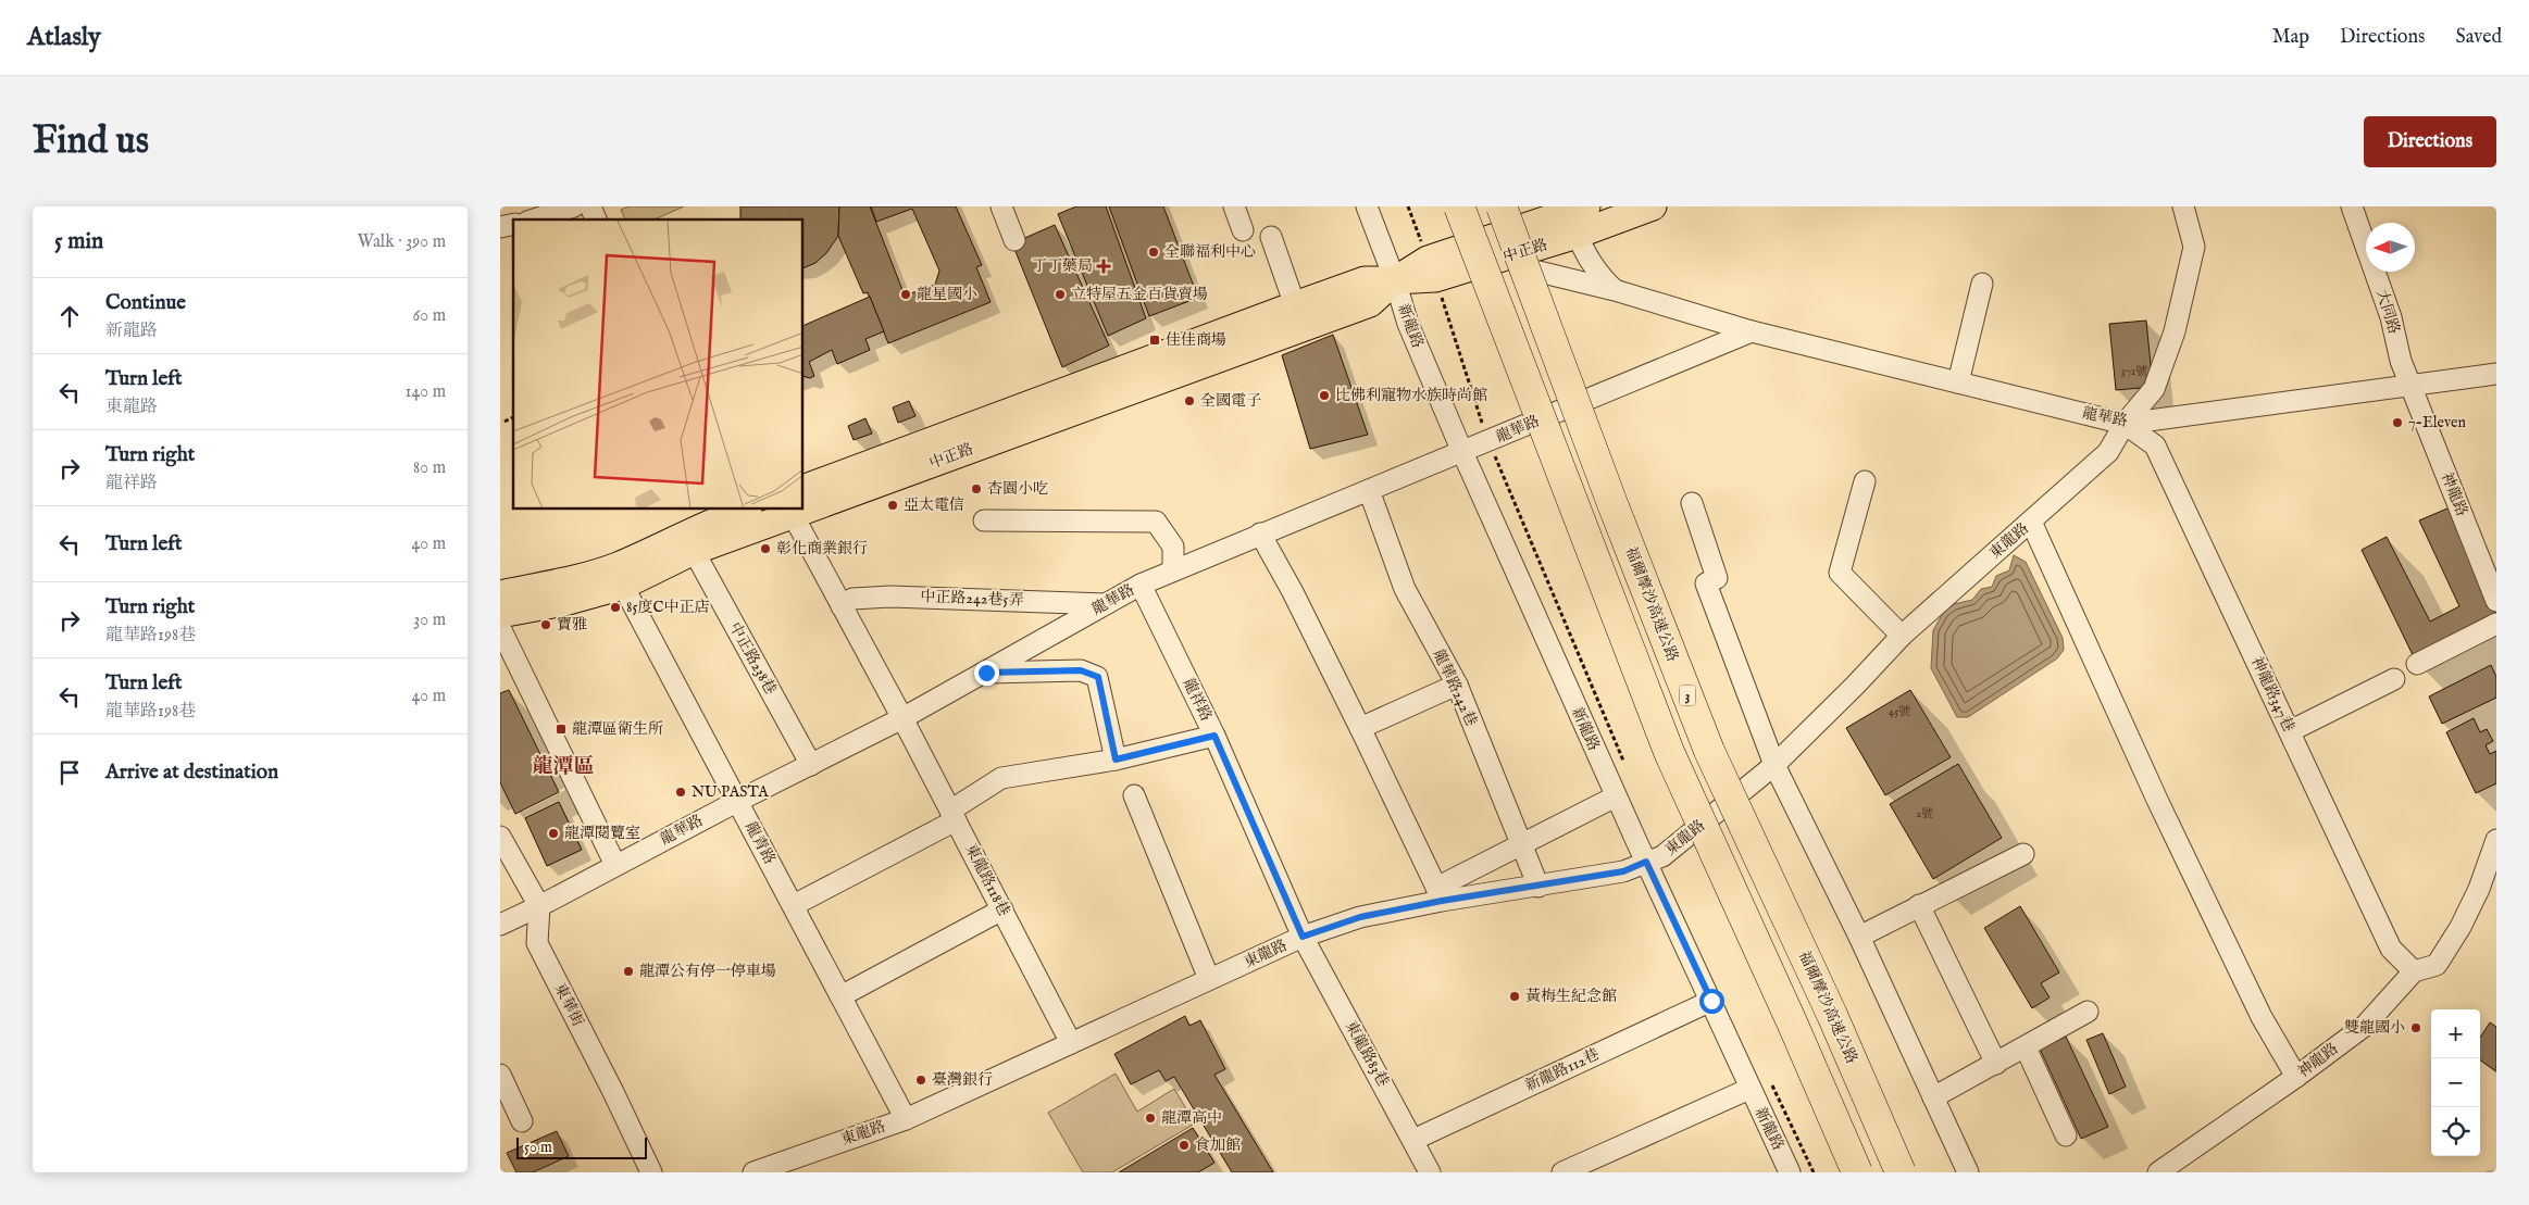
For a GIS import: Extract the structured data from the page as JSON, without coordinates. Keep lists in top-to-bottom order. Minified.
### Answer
{"streets":{"highway":["福爾摩沙高速公路","3"],"main road":["中正路"],"street":["大同路","新龍路","龍華路","神龍路","東龍路","中正路242巷5弄","中正路238巷","龍華路242巷","神龍路347巷","龍祥路","龍青路","東龍路118巷","東華街","東龍路83巷","新龍路112巷"]},"crossings":[["中正路","新龍路"],["中正路","龍華路"],["中正路","福爾摩沙高速公路"],["中正路","中正路238巷"],["中正路","龍青路"],["中正路","東龍路118巷"],["大同路","龍華路"],["大同路","神龍路"],["新龍路","龍華路"],["新龍路","東龍路"],["新龍路","新龍路112巷"],["龍華路","神龍路"],["龍華路","東龍路"],["龍華路","中正路242巷5弄"],["龍華路","福爾摩沙高速公路"],["龍華路","中正路238巷"],["龍華路","龍華路242巷"],["龍華路","神龍路347巷"],["龍華路","龍祥路"],["龍華路","龍青路"],["龍華路","東龍路118巷"],["龍華路","東華街"],["神龍路","神龍路347巷"],["東龍路","龍華路242巷"],["東龍路","神龍路347巷"],["東龍路","龍祥路"],["東龍路","龍青路"],["東龍路","東龍路118巷"],["東龍路","東龍路83巷"],["中正路242巷5弄","東龍路118巷"],["龍祥路","東龍路83巷"],["東龍路83巷","新龍路112巷"]],"districts":["龍潭區"],"places":{"other":["全聯福利中心","龍星國小","立特屋五金百貨賣場","比佛利寵物水族時尚館","全國電子","7-Eleven","杏園小吃","亞太電信","彰化商業銀行","85度C中正店","寶雅","NU PASTA","龍潭閱覽室","龍潭公有停一停車場","黃梅生紀念館","雙龍國小","臺灣銀行","龍潭高中","食加館"],"health":["丁丁藥局"],"transit":["佳佳商場","龍潭區衛生所"]},"house_numbers":["371號","45號","2號"],"scale_bar":"50 m","north":"left","page":{"header":"Atlasly","nav":["Map","Directions","Saved"],"buttons":"Directions","title":"Find us","heading":["5 min","Walk · 390 m"],"list":[["Continue","新龍路","60 m"],["Turn left","東龍路","140 m"],["Turn right","龍祥路","80 m"],["Turn left","40 m"],["Turn right","龍華路198巷","30 m"],["Turn left","龍華路198巷","40 m"],"Arrive at destination"],"map_buttons":["+","−"],"scale":"50 m"}}
